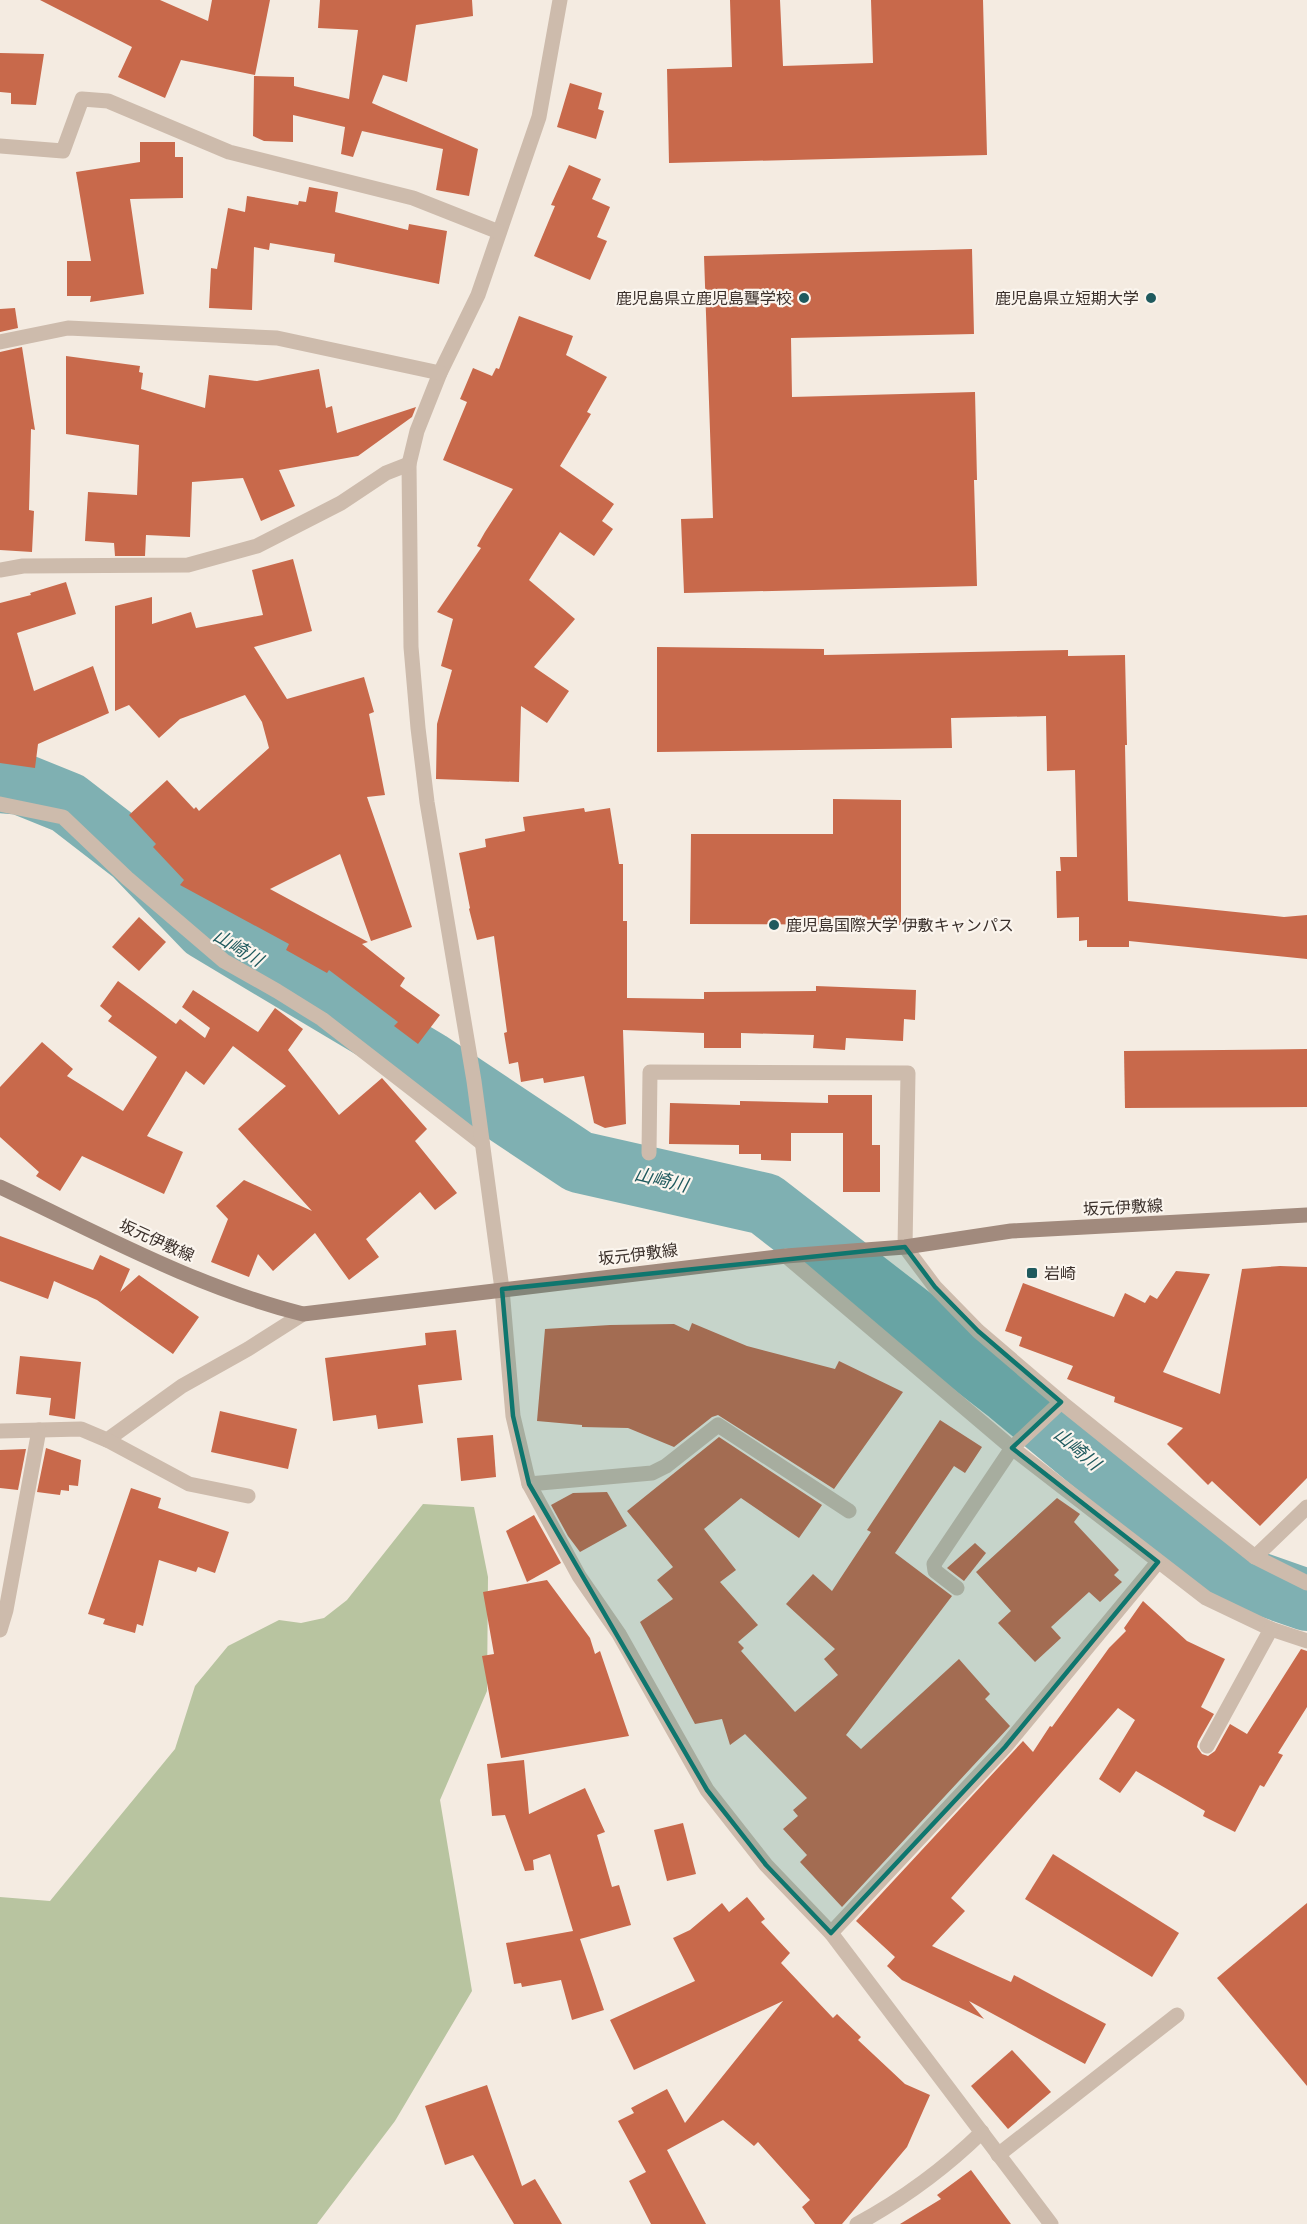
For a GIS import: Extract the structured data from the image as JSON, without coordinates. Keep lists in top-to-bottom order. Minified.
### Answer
{"streets":{"main road":["坂元伊敷線"]},"water":["山崎川"],"places":{"other":["鹿児島県立鹿児島聾学校","鹿児島県立短期大学","鹿児島国際大学 伊敷キャンパス"],"transit":["岩崎"]}}
